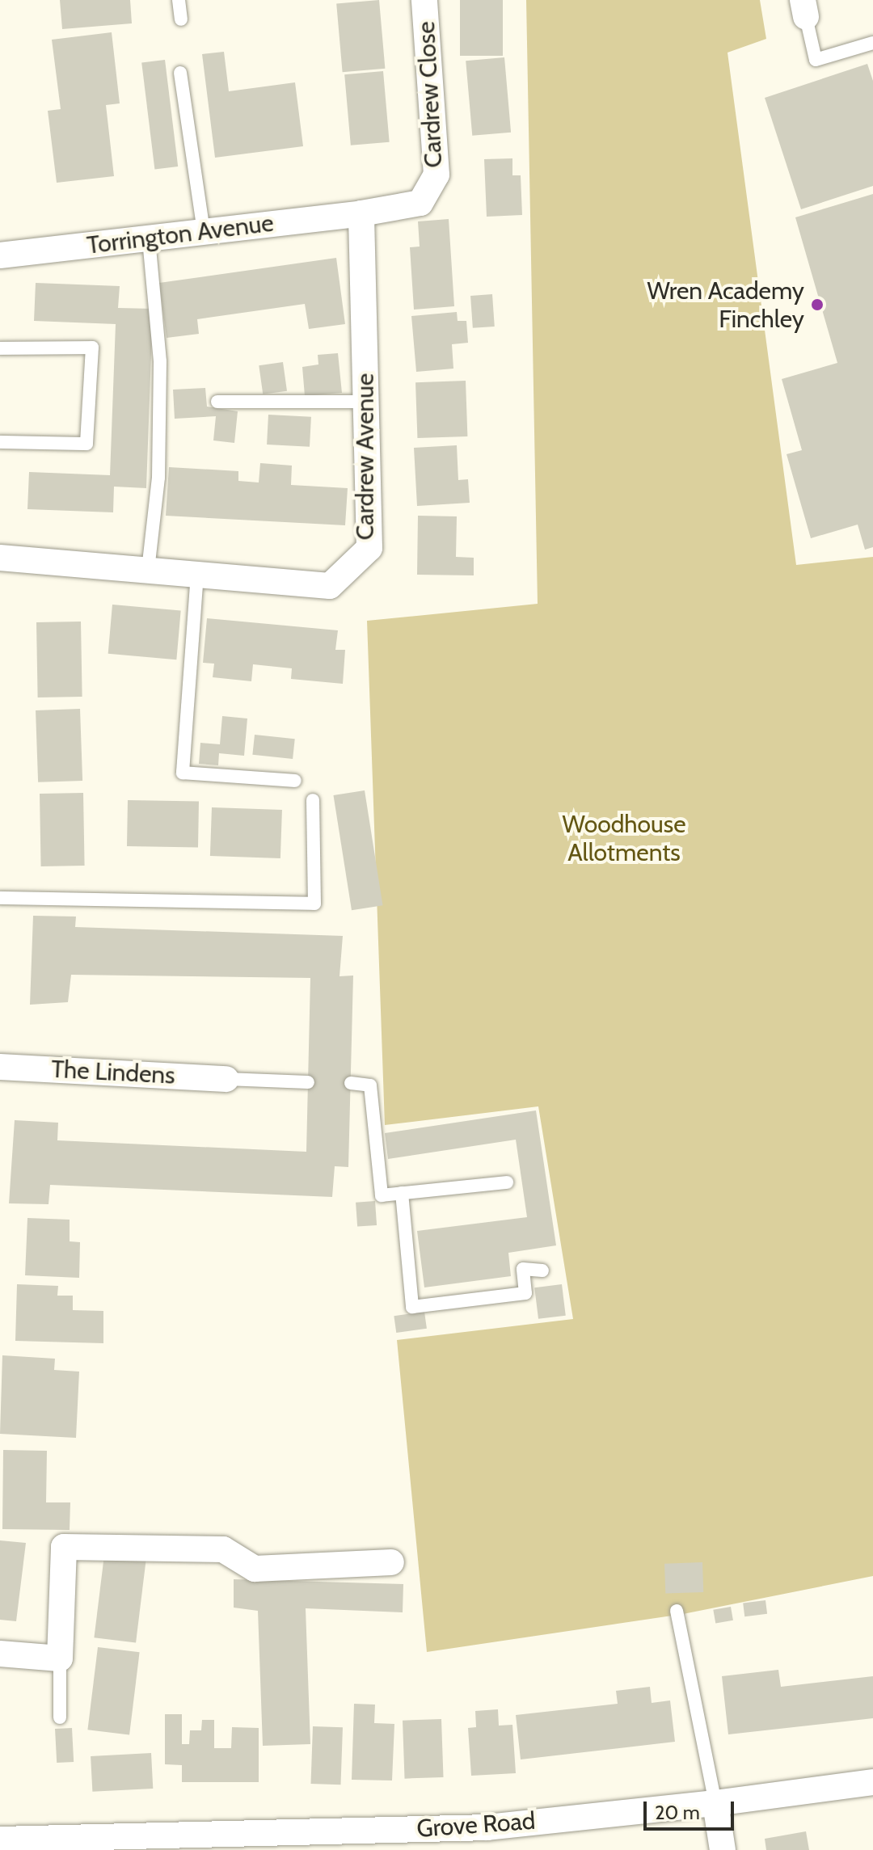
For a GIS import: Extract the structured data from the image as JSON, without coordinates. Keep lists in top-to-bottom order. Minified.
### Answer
{"streets":{"street":["Cardrew Close","Torrington Avenue","Cardrew Avenue","The Lindens","Grove Road"]},"crossings":[["Cardrew Close","Torrington Avenue"],["Cardrew Close","Cardrew Avenue"],["Torrington Avenue","Cardrew Avenue"]],"parks":["Woodhouse Allotments"],"places":["Wren Academy Finchley"],"scale_bar":"20 m"}
